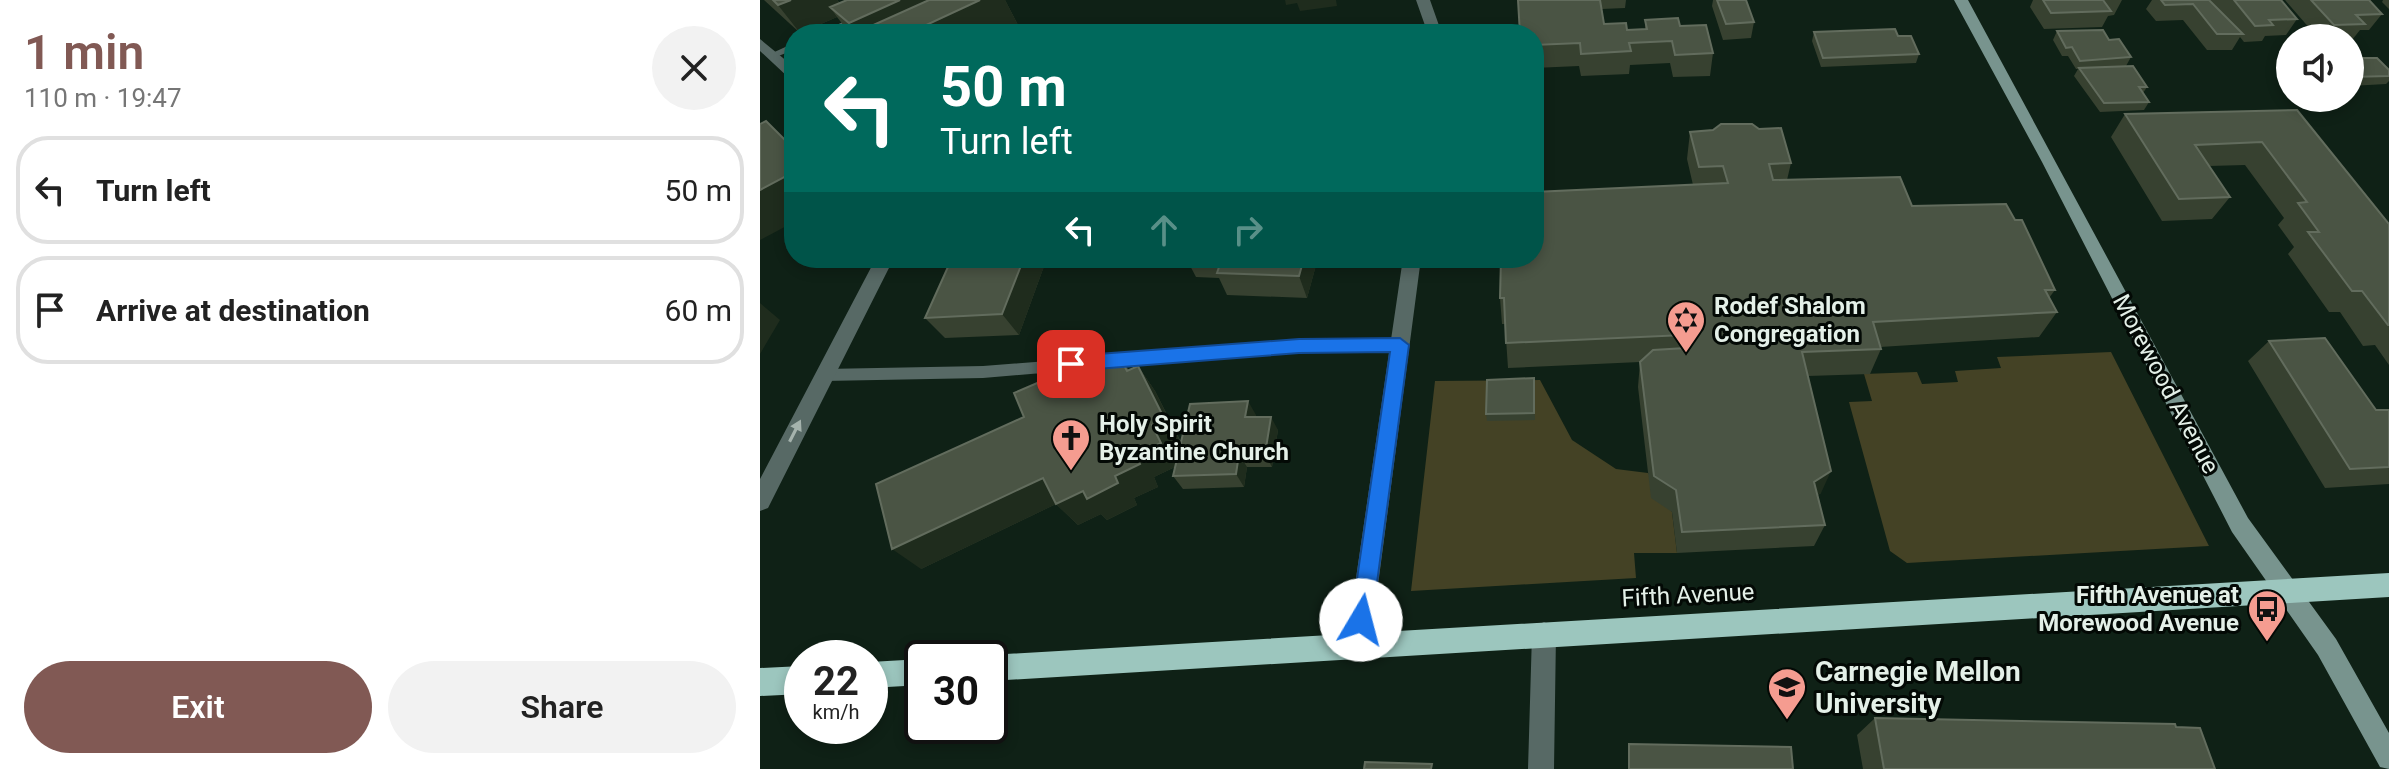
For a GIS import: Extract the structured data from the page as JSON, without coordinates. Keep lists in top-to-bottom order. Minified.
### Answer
{"streets":{"highway":["Fifth Avenue"],"main road":["Morewood Avenue"]},"crossings":[["Morewood Avenue","Fifth Avenue"]],"places":{"synagogue":["Rodef Shalom Congregation"],"church":["Holy Spirit Byzantine Church"],"bus stop":["Fifth Avenue at Morewood Avenue"],"school or university":["Carnegie Mellon University"]},"page":{"heading":["1 min","110 m · 19:47"],"turn":["50 m","Turn left"],"list":[{"name":"Turn left","value":"50 m"},{"name":"Arrive at destination","value":"60 m"}],"speed":"22 km/h","limit":"30","buttons":["Exit","Share"]}}
